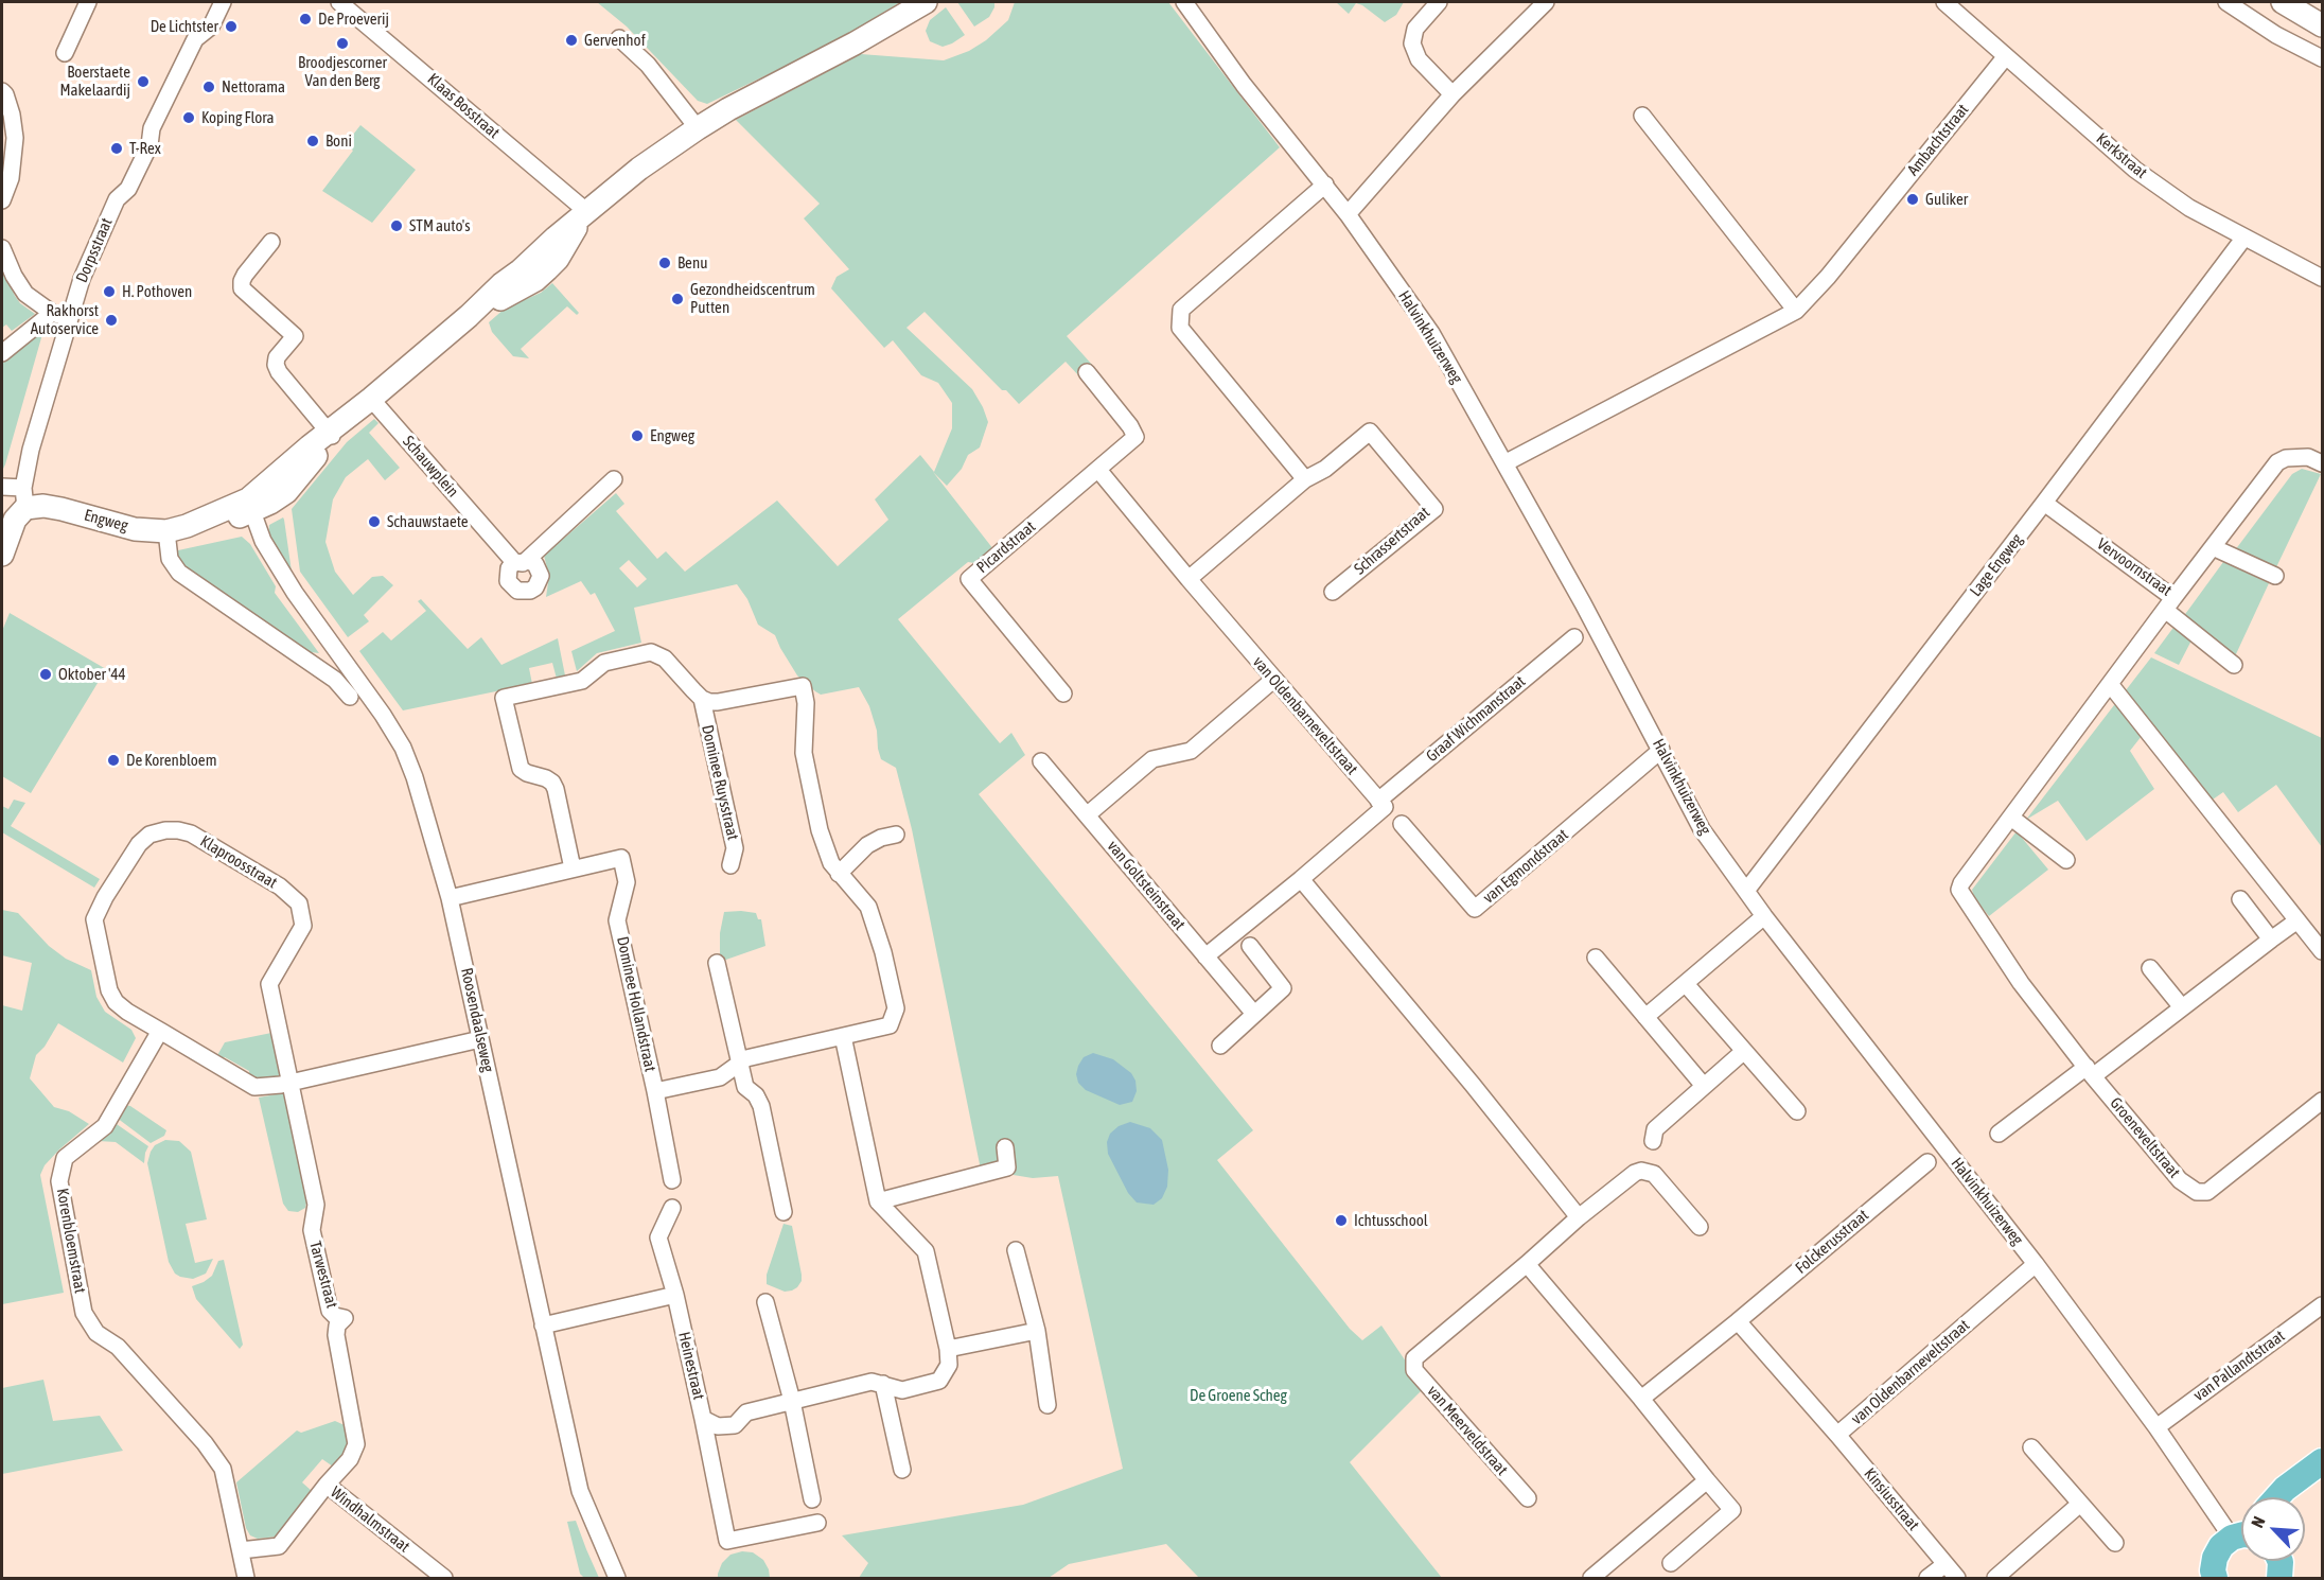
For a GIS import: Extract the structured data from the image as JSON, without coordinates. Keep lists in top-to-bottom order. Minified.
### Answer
{"streets":{"street":["Klaas Bosstraat","Ambachtstraat","Kerkstraat","Dorpsstraat","Halvinkhuizerweg","Schauwplein","Engweg","Schrassertstraat","Picardstraat","Lage Engweg","Vervoornstraat","van Oldenbarneveltstraat","Graaf Wichmanstraat","Dominee Ruysstraat","Klaproosstraat","van Egmondstraat","van Goltsteinstraat","Dominee Hollandstraat","Roosendaalseweg","Groeneveltstraat","Korenbloemstraat","Folckerusstraat","Tarwestraat","Heinestraat","van Pallandtstraat","van Meerveldstraat","Kinsiusstraat","Windhalmstraat"]},"crossings":[["Klaas Bosstraat","Engweg"],["Ambachtstraat","Kerkstraat"],["Ambachtstraat","Halvinkhuizerweg"],["Kerkstraat","Lage Engweg"],["Dorpsstraat","Engweg"],["Halvinkhuizerweg","Lage Engweg"],["Halvinkhuizerweg","van Oldenbarneveltstraat"],["Halvinkhuizerweg","van Egmondstraat"],["Halvinkhuizerweg","van Pallandtstraat"],["Schauwplein","Engweg"],["Engweg","Roosendaalseweg"],["Lage Engweg","Vervoornstraat"],["Vervoornstraat","Groeneveltstraat"],["van Oldenbarneveltstraat","Graaf Wichmanstraat"],["van Oldenbarneveltstraat","Folckerusstraat"],["van Oldenbarneveltstraat","Kinsiusstraat"],["Klaproosstraat","Korenbloemstraat"],["Klaproosstraat","Tarwestraat"],["Dominee Hollandstraat","Roosendaalseweg"],["Korenbloemstraat","Windhalmstraat"],["Tarwestraat","Windhalmstraat"]],"parks":["De Groene Scheg"],"places":["De Proeverij","De Lichtster","Gervenhof","Broodjescorner Van den Berg","Boerstaete Makelaardij","Nettorama","Koping Flora","Boni","T-Rex","Guliker","STM auto's","Benu","H. Pothoven","Gezondheidscentrum Putten","Rakhorst Autoservice","Engweg","Schauwstaete","Oktober '44","De Korenbloem","Ichtusschool"],"north":"top left"}
